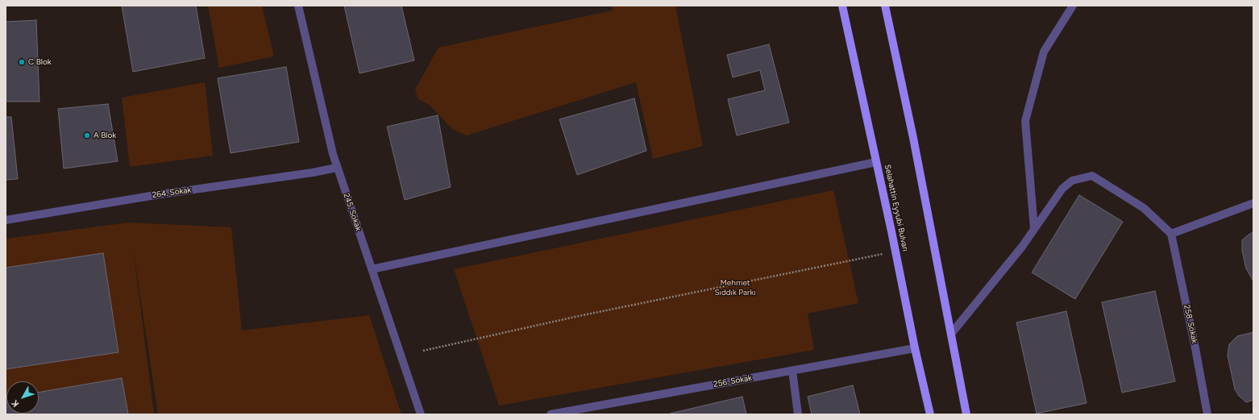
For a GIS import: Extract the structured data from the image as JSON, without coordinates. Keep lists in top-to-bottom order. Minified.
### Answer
{"streets":{"main road":["Selahattin Eyyubi Bulvarı"],"street":["264. Sokak","245. Sokak","258. Sokak","256. Sokak"]},"crossings":[["264. Sokak","245. Sokak"],["Selahattin Eyyubi Bulvarı","256. Sokak"]],"parks":["Mehmet Sıddık Parkı"],"places":["C Blok","A Blok"],"north":"bottom left"}
